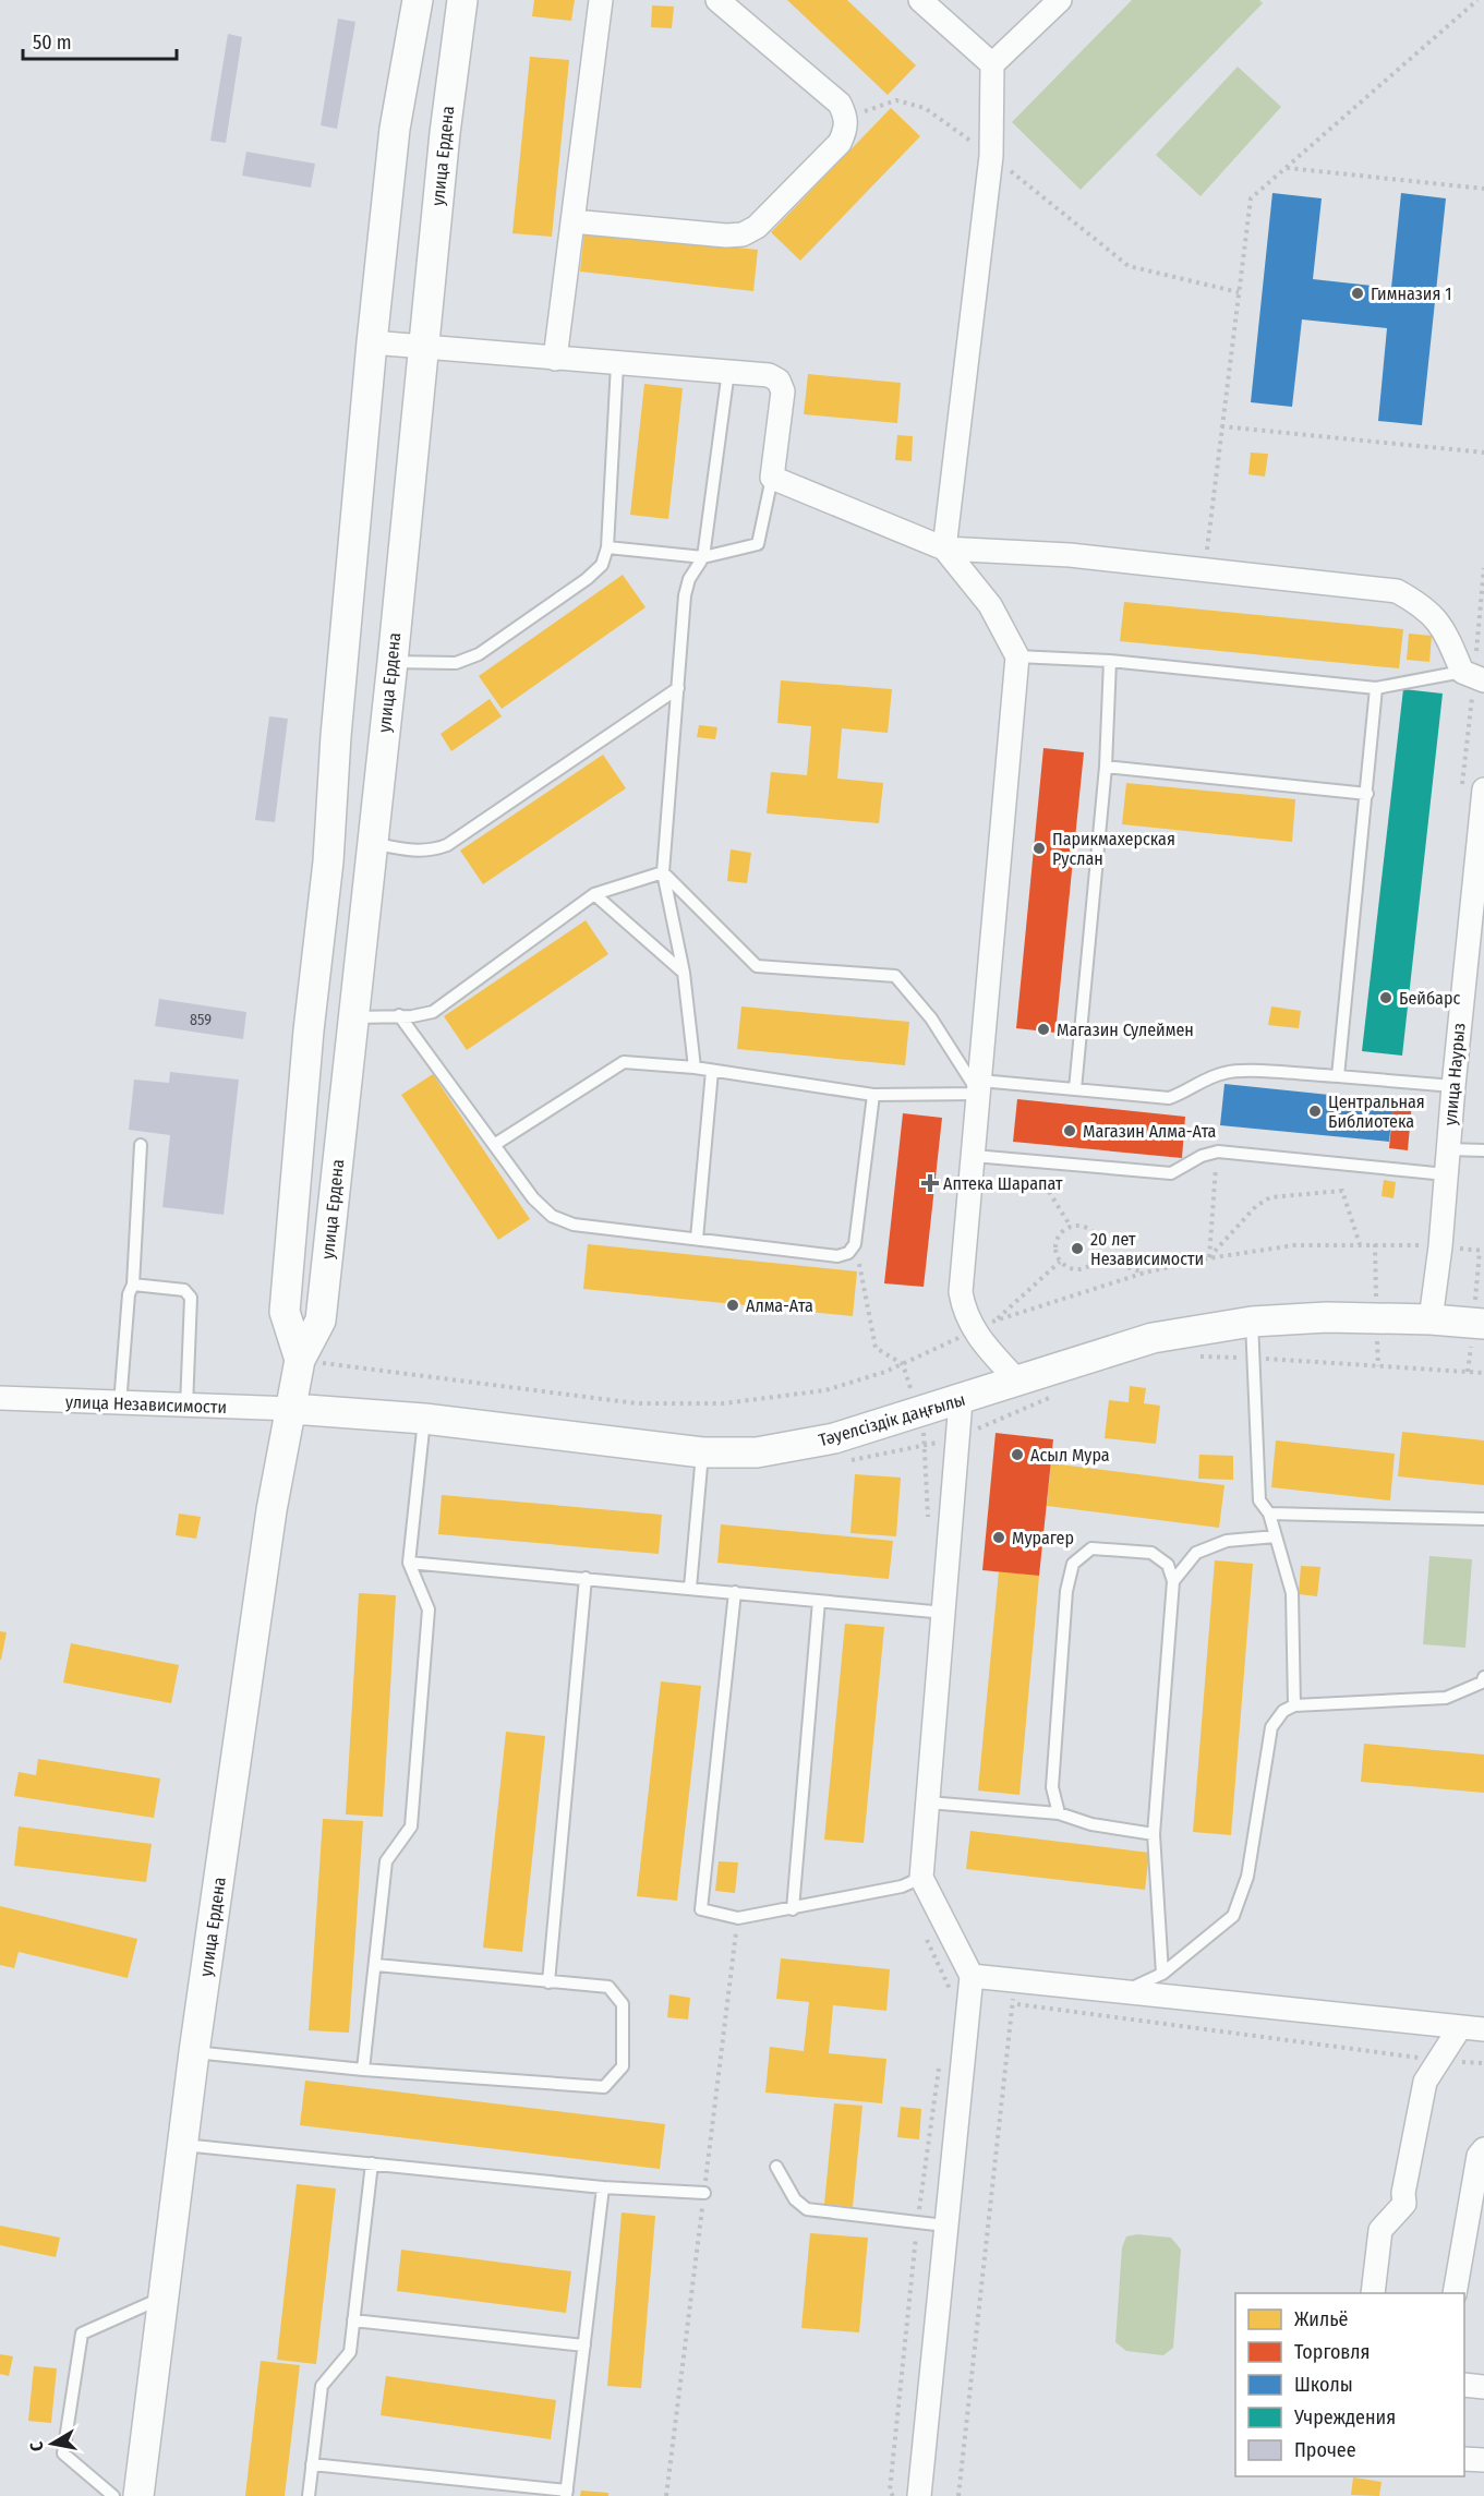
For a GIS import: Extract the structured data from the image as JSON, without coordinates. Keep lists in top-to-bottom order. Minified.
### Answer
{"streets":{"street":["улица Ердена","улица Наурыз","улица Независимости","Тәуелсіздік даңғылы"]},"crossings":[["улица Ердена","улица Независимости"],["улица Ердена","Тәуелсіздік даңғылы"],["улица Наурыз","Тәуелсіздік даңғылы"],["улица Независимости","Тәуелсіздік даңғылы"]],"places":{"other":["Гимназия 1","Парикмахерская Руслан","Бейбарс","Магазин Сулеймен","Центральная Библиотека","Магазин Алма-Ата","20 лет Независимости","Алма-Ата","Асыл Мура","Мурагер"],"health":["Аптека Шарапат"]},"house_numbers":["859"],"legend":["Жильё","Торговля","Школы","Учреждения","Прочее"],"scale_bar":"50 m","north":"left"}
